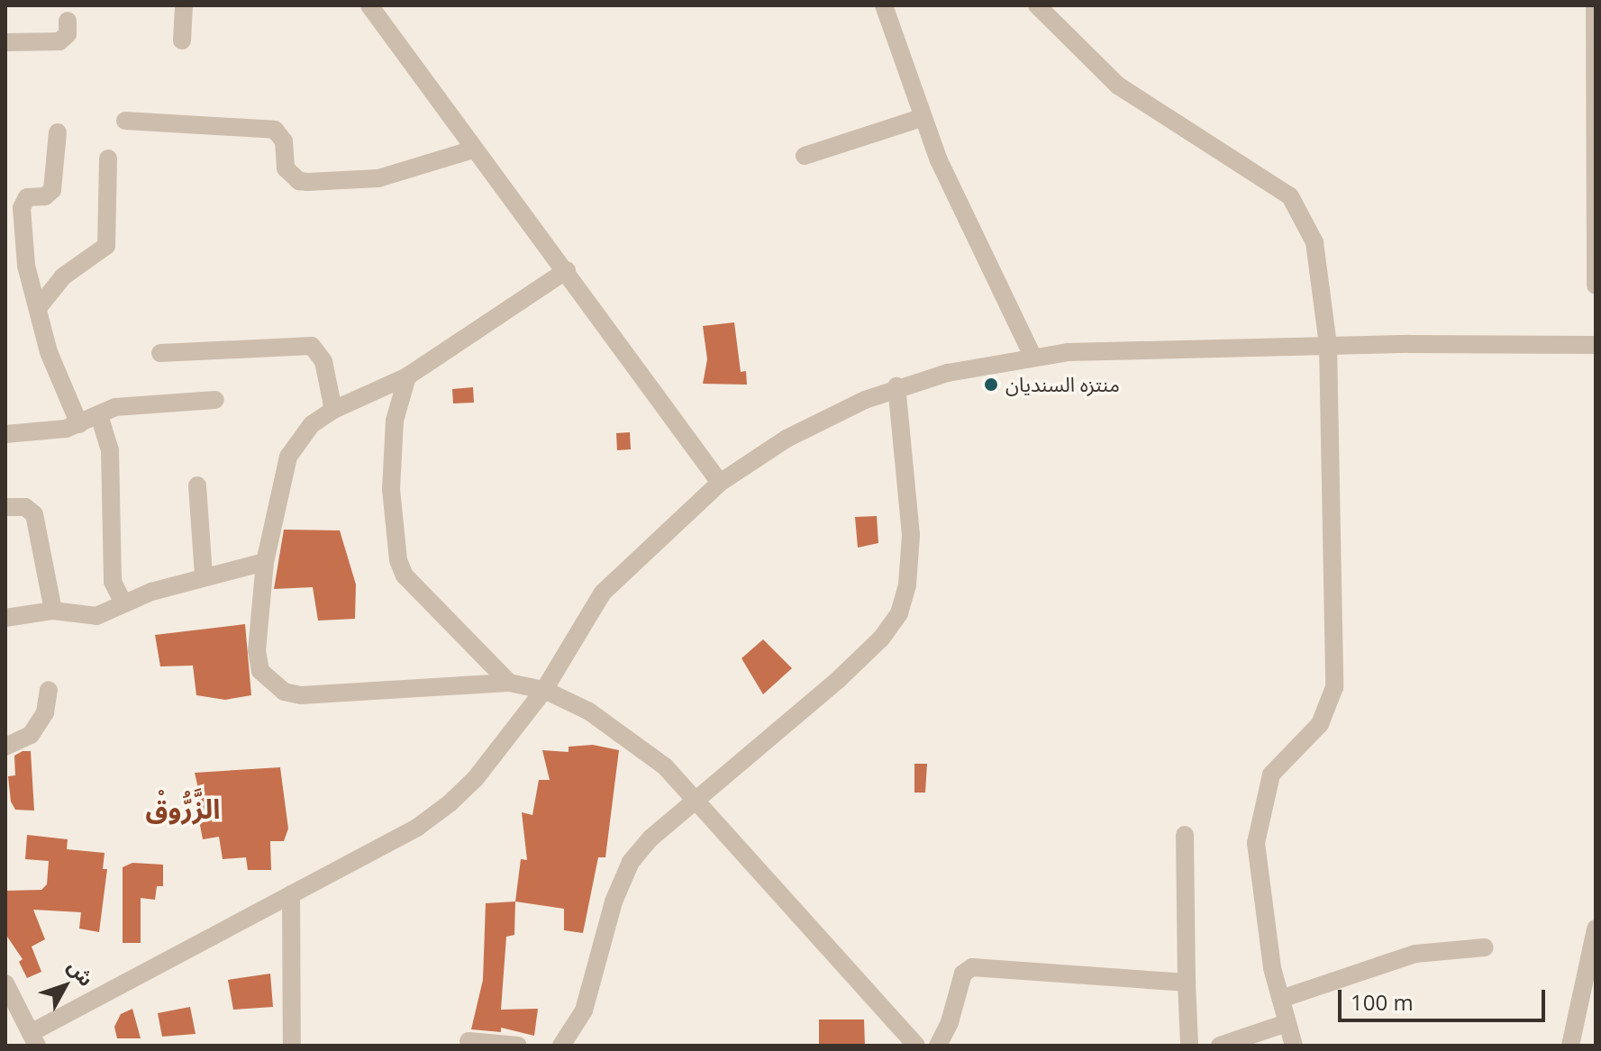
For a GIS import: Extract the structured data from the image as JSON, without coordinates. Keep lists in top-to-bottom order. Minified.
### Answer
{"districts":["الزَّرُّوقْ"],"places":["منتزه السنديان"],"scale_bar":"100 m","north":"top right"}
